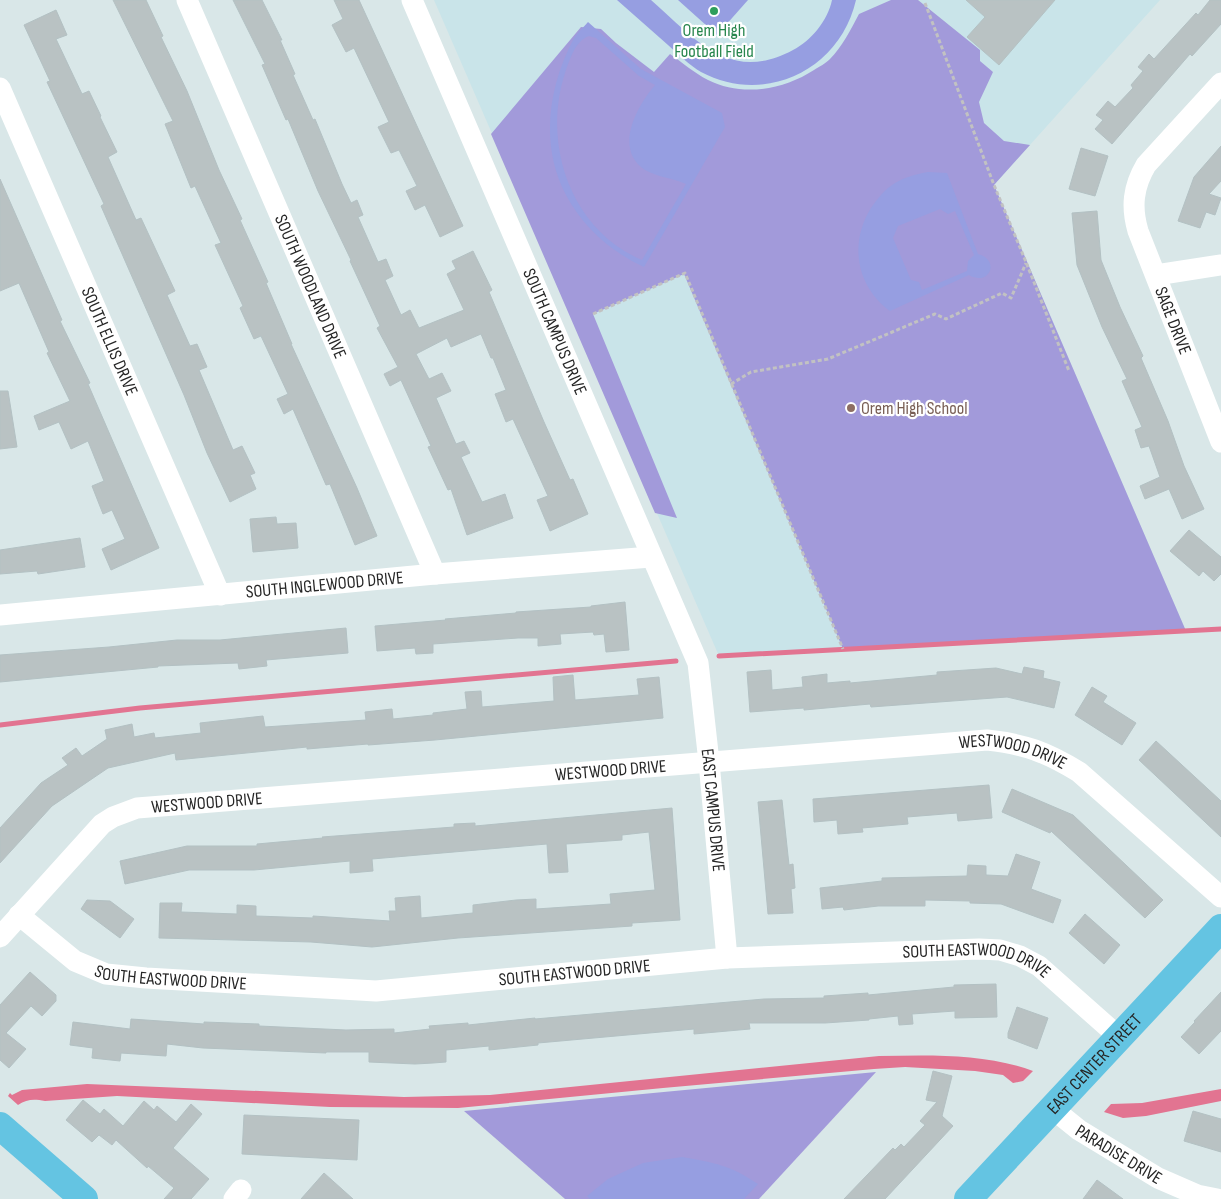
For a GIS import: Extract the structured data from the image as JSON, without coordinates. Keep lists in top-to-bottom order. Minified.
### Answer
{"streets":{"main road":["EAST CENTER STREET"],"street":["SOUTH WOODLAND DRIVE","SAGE DRIVE","SOUTH CAMPUS DRIVE","SOUTH ELLIS DRIVE","SOUTH INGLEWOOD DRIVE","WESTWOOD DRIVE","EAST CAMPUS DRIVE","SOUTH EASTWOOD DRIVE","PARADISE DRIVE"]},"crossings":[["SOUTH WOODLAND DRIVE","SOUTH INGLEWOOD DRIVE"],["SOUTH CAMPUS DRIVE","SOUTH INGLEWOOD DRIVE"],["SOUTH CAMPUS DRIVE","EAST CAMPUS DRIVE"],["SOUTH ELLIS DRIVE","SOUTH INGLEWOOD DRIVE"],["WESTWOOD DRIVE","EAST CAMPUS DRIVE"],["WESTWOOD DRIVE","SOUTH EASTWOOD DRIVE"],["EAST CAMPUS DRIVE","SOUTH EASTWOOD DRIVE"],["SOUTH EASTWOOD DRIVE","EAST CENTER STREET"],["EAST CENTER STREET","PARADISE DRIVE"]],"places":["Orem High Football Field","Orem High School"]}
